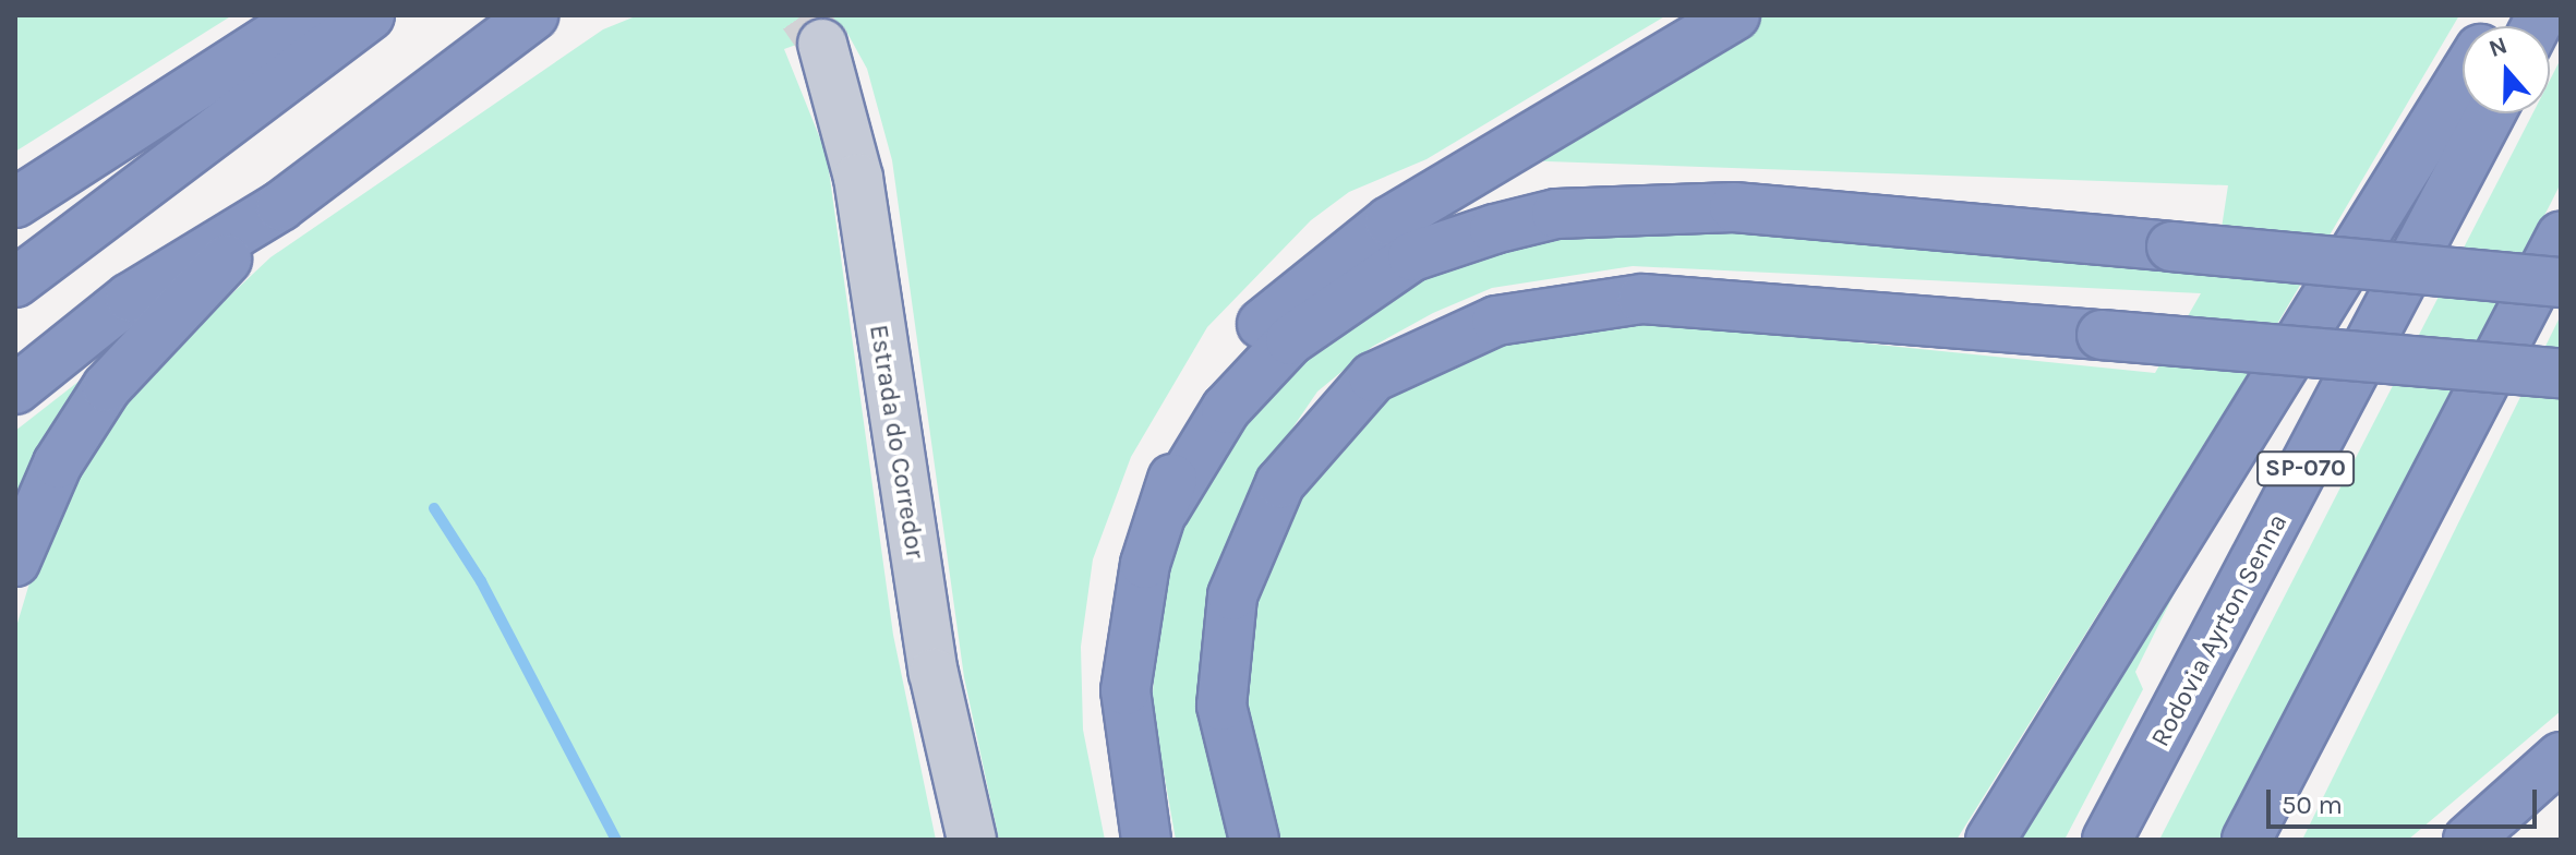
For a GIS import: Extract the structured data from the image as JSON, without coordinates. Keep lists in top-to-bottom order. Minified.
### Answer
{"streets":{"highway":["SP-070","Rodovia Ayrton Senna"],"street":["Estrada do Corredor"]},"scale_bar":"50 m","north":"top"}
